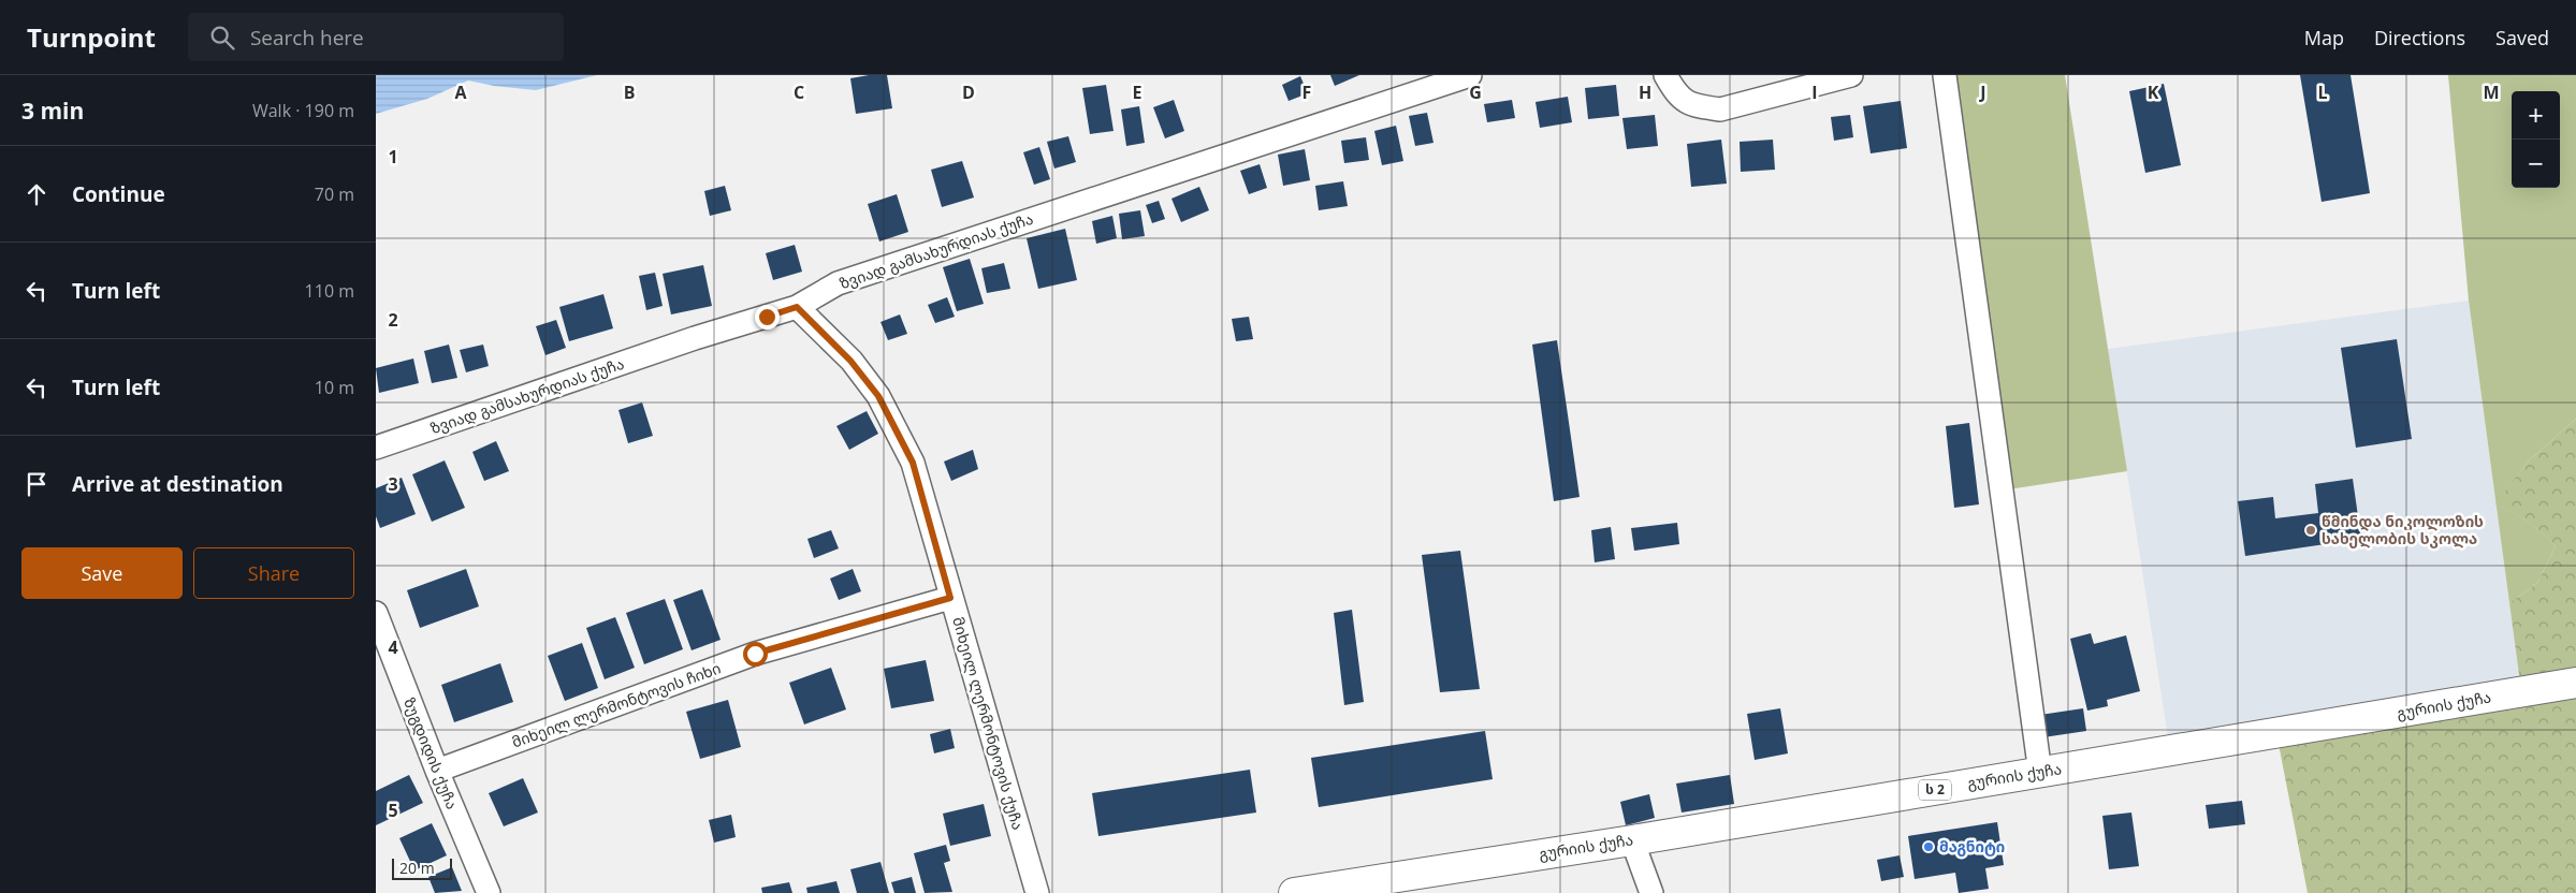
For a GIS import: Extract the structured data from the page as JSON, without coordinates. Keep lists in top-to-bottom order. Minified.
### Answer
{"streets":{"highway":["გურიის ქუჩა","ს 2"],"street":["ზვიად გამსახურდიას ქუჩა","მიხეილ ლერმონტოვის ჩიხი","მიხეილ ლერმონტოვის ქუჩა","ზუგდიდის ქუჩა"]},"crossings":[["ზვიად გამსახურდიას ქუჩა","მიხეილ ლერმონტოვის ქუჩა"],["მიხეილ ლერმონტოვის ჩიხი","მიხეილ ლერმონტოვის ქუჩა"],["მიხეილ ლერმონტოვის ჩიხი","ზუგდიდის ქუჩა"]],"places":["წმინდა ნიკოლოზის სახელობის სკოლა","მაგნიტი"],"scale_bar":"20 m","page":{"header":"Turnpoint","search":"Search here","nav":["Map","Directions","Saved"],"heading":["3 min","Walk · 190 m"],"map_buttons":["+","−"],"list":[["Continue","70 m"],["Turn left","110 m"],["Turn left","10 m"],"Arrive at destination"],"buttons":["Save","Share"],"scale":"20 m"},"grid":{"columns":["A","B","C","D","E","F","G","H","I","J","K","L","M"],"rows":["1","2","3","4","5"]}}
